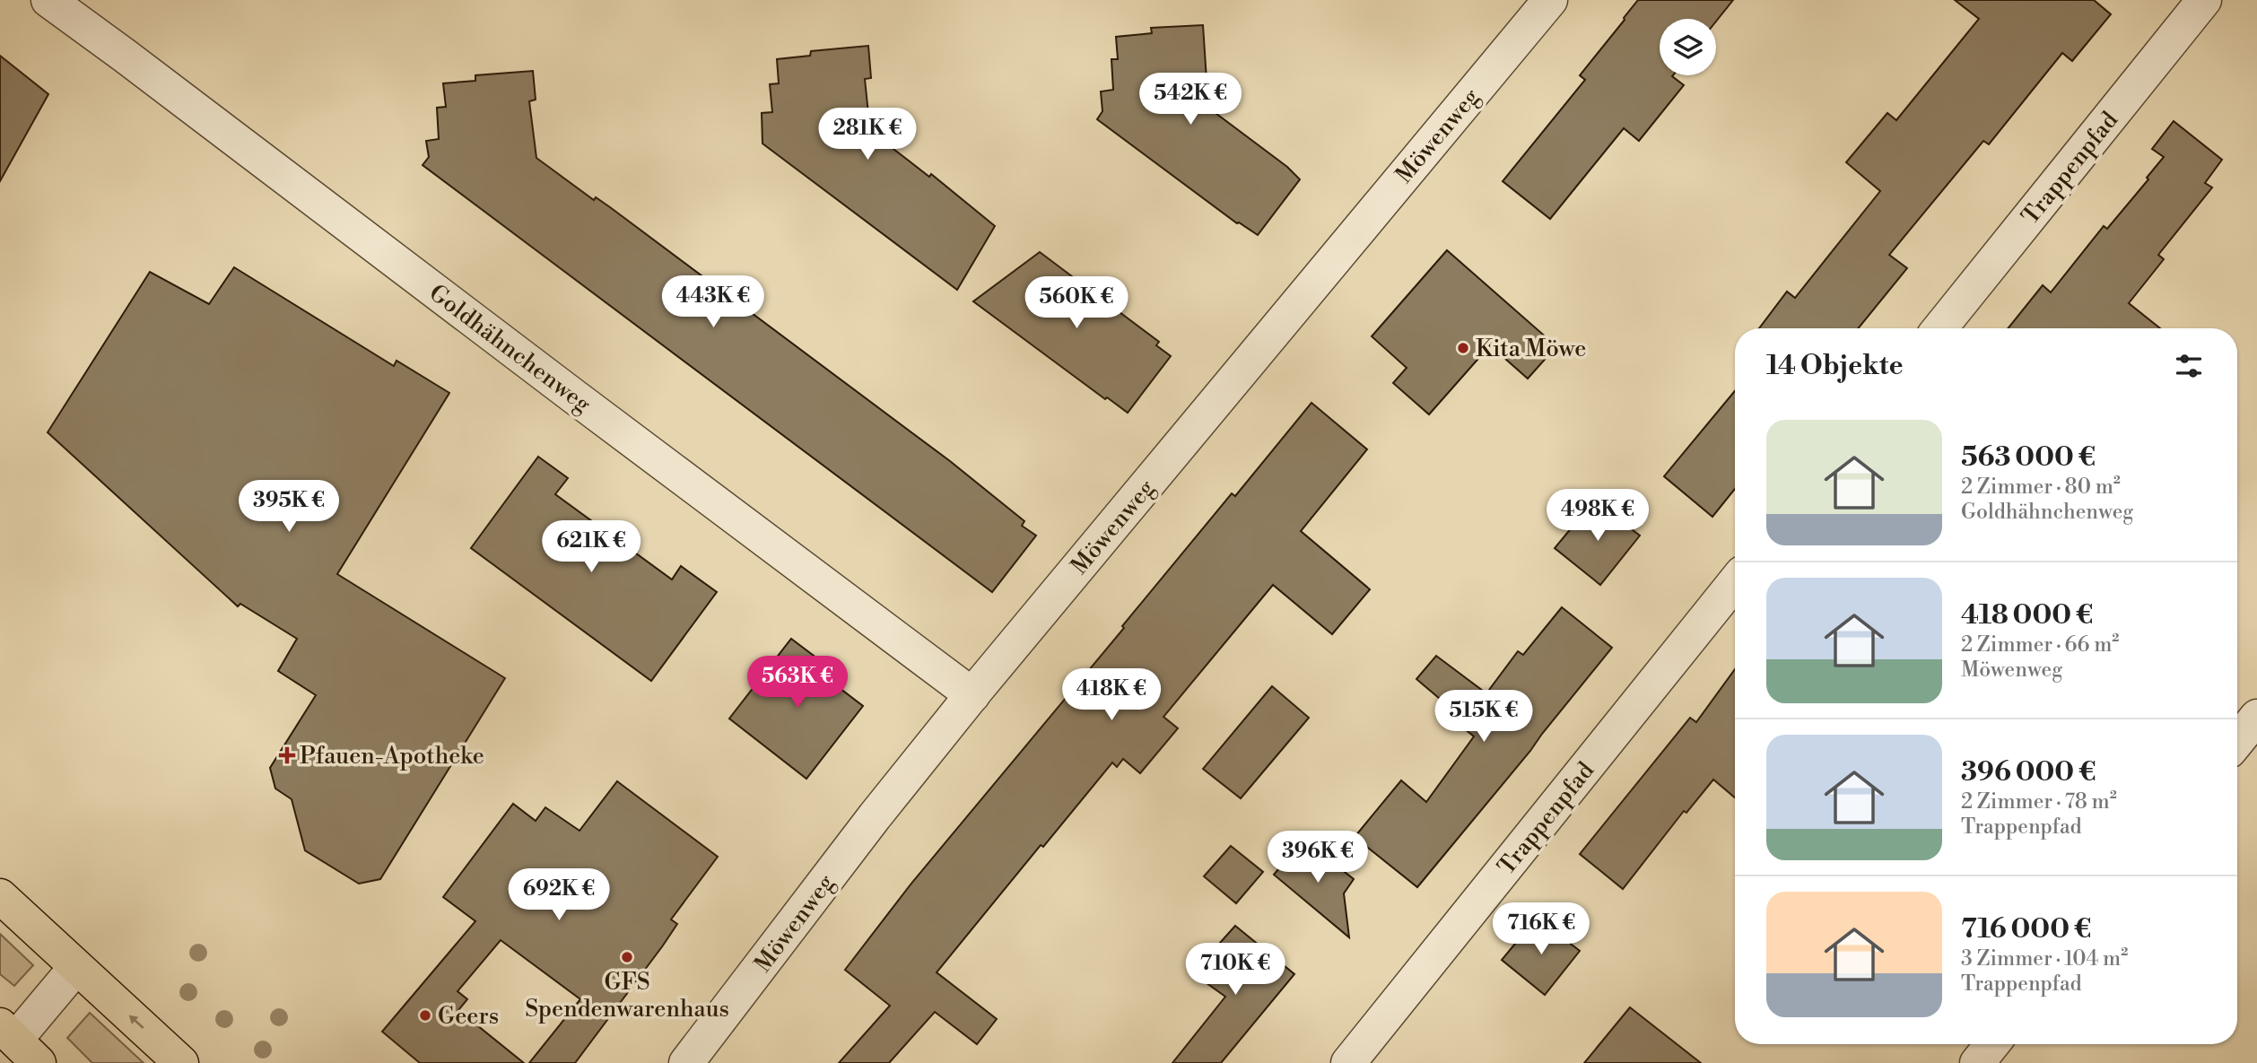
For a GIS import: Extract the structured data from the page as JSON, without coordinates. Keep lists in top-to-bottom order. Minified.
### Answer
{"streets":{"street":["Möwenweg","Trappenpfad","Goldhähnchenweg"]},"crossings":[["Möwenweg","Goldhähnchenweg"]],"places":{"other":["Kita Möwe","GFS Spendenwarenhaus","Geers"],"health":["Pfauen-Apotheke"]},"page":{"price":["542K €","281K €","443K €","560K €","395K €","498K €","621K €","563K €","418K €","515K €","396K €","692K €","716K €","710K €"],"heading":"14 Objekte","list":[{"name":"563 000 €","note":"2 Zimmer · 80 m² · Goldhähnchenweg"},{"name":"418 000 €","note":"2 Zimmer · 66 m² · Möwenweg"},{"name":"396 000 €","note":"2 Zimmer · 78 m² · Trappenpfad"},{"name":"716 000 €","note":"3 Zimmer · 104 m² · Trappenpfad"}]}}
